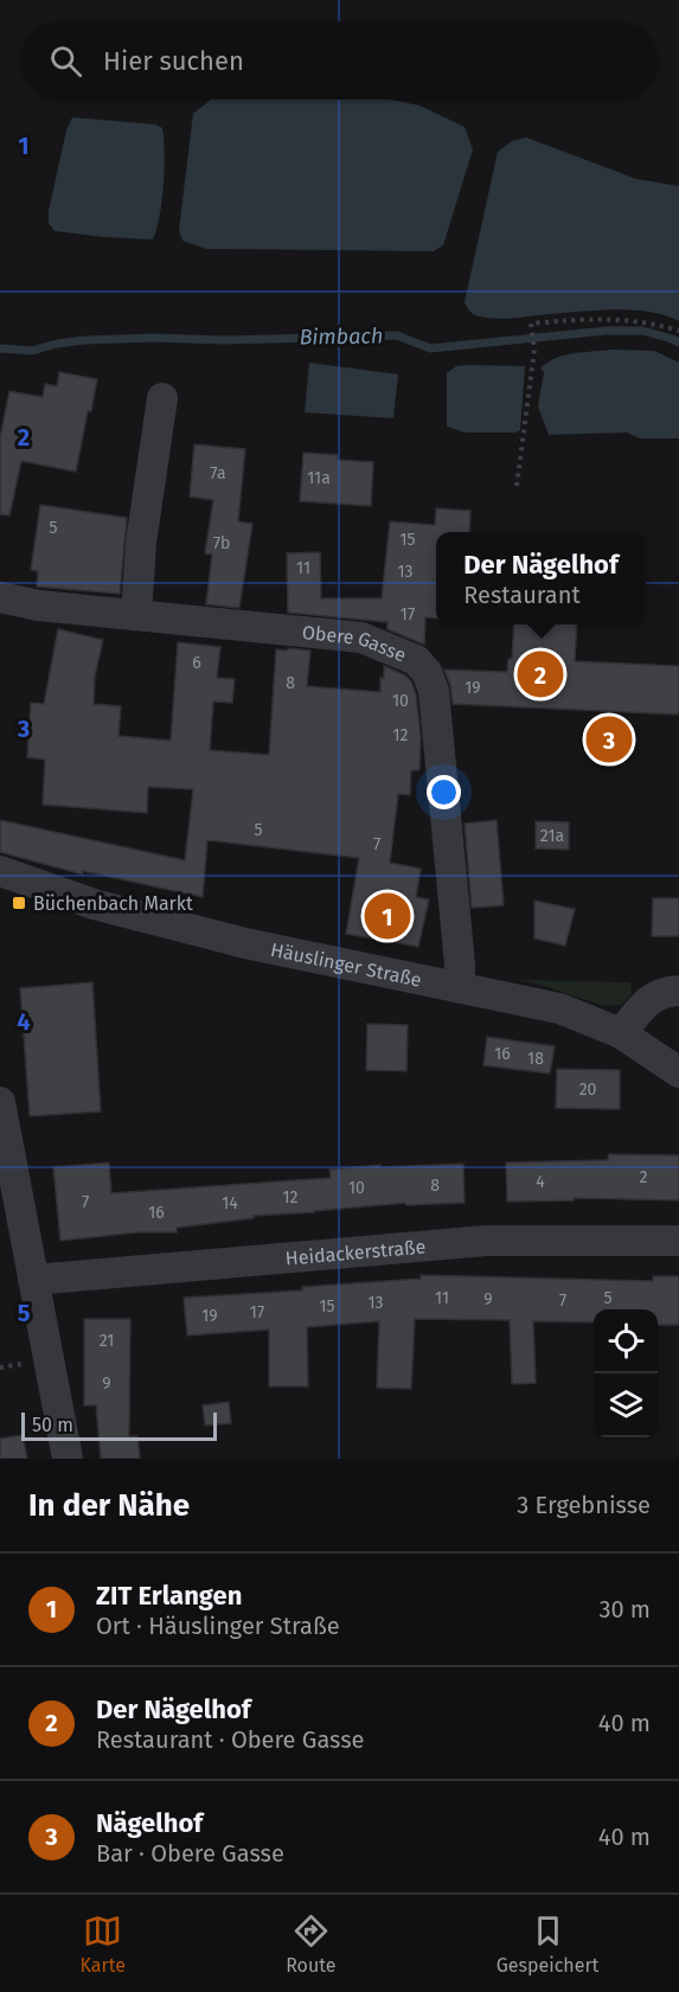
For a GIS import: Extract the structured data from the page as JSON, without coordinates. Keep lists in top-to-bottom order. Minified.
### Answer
{"streets":{"street":["Obere Gasse","Häuslinger Straße","Heidackerstraße"]},"crossings":[["Obere Gasse","Häuslinger Straße"]],"water":["Bimbach"],"places":{"transit":["Büchenbach Markt"]},"house_numbers":["7a","11a","5","15","7b","11","13","17","6","8","19","10","12","5","21a","7","16","18","20","2","4","8","10","12","7","14","16","11","5","9","7","13","15","17","19","21","9"],"scale_bar":"50 m","page":{"search":"Hier suchen","popup":["Der Nägelhof","Restaurant"],"pins":["2","3","1"],"scale":"50 m","heading":["In der Nähe","3 Ergebnisse"],"list":[{"mark":"1","name":"ZIT Erlangen","note":"Ort · Häuslinger Straße","value":"30 m"},{"mark":"2","name":"Der Nägelhof","note":"Restaurant · Obere Gasse","value":"40 m"},{"mark":"3","name":"Nägelhof","note":"Bar · Obere Gasse","value":"40 m"}],"nav":["Karte","Route","Gespeichert"]},"grid":{"rows":["1","2","3","4","5"]}}
